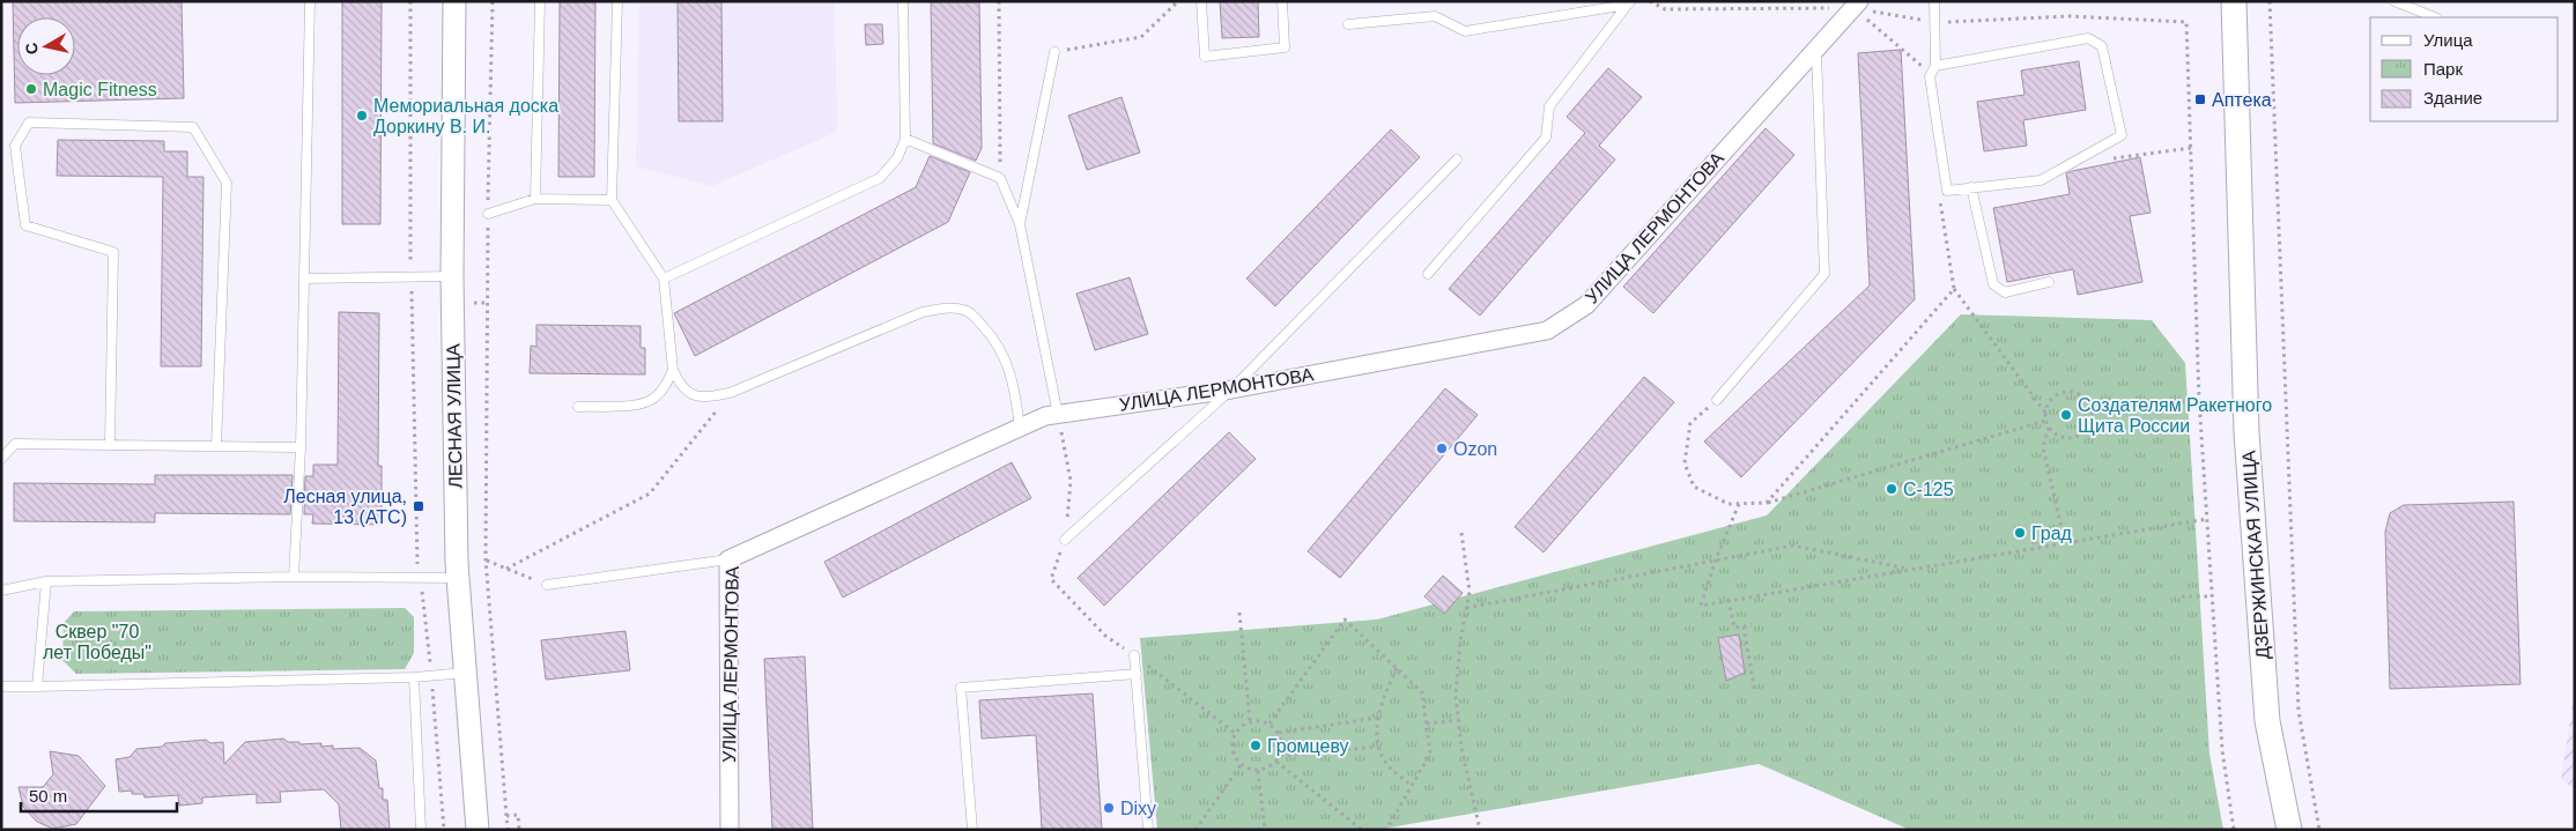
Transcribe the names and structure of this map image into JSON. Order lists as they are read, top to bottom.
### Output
{
  "streets": {
    "main road": ["ДЗЕРЖИНСКАЯ УЛИЦА"],
    "street": ["УЛИЦА ЛЕРМОНТОВА", "ЛЕСНАЯ УЛИЦА"]
  },
  "parks": ["Сквер \"70 лет Победы\""],
  "places": {
    "other": [
      "Magic Fitness",
      "Мемориальная доска Доркину В. И.",
      "Создателям Ракетного Щита России",
      "Ozon",
      "С-125",
      "Град",
      "Громцеву",
      "Dixy"
    ],
    "transit": ["Аптека", "Лесная улица, 13 (АТС)"]
  },
  "legend": ["Улица", "Парк", "Здание"],
  "scale_bar": "50 m",
  "north": "left"
}
